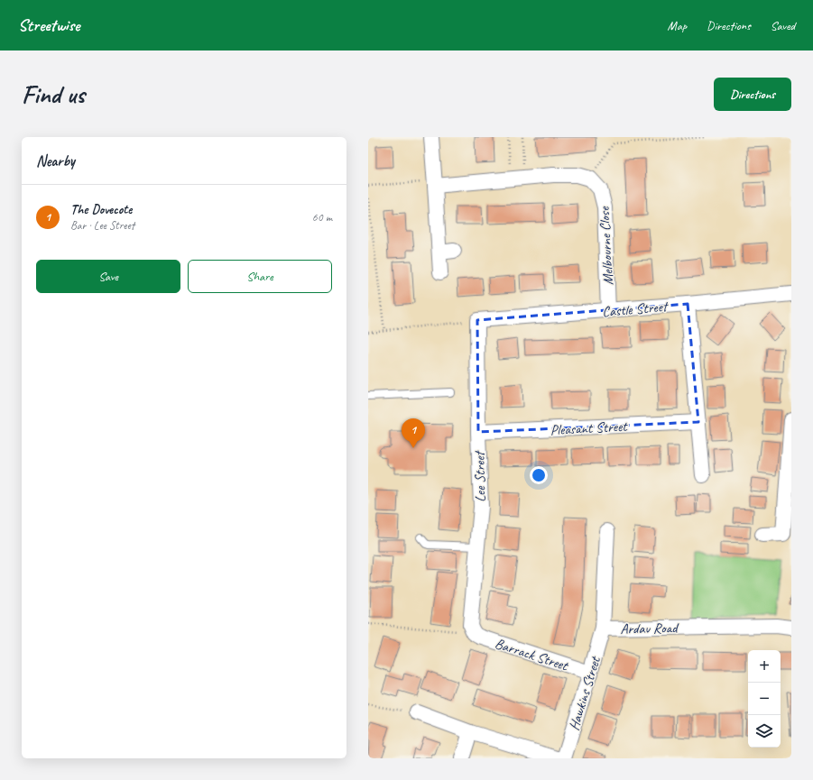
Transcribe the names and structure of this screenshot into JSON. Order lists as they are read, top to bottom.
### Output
{
  "streets": {
    "street": [
      "Melbourne Close",
      "Castle Street",
      "Pleasant Street",
      "Lee Street",
      "Ardav Road",
      "Barrack Street",
      "Hawkins Street"
    ]
  },
  "crossings": [
    ["Melbourne Close", "Castle Street"],
    ["Castle Street", "Lee Street"],
    ["Pleasant Street", "Lee Street"],
    ["Lee Street", "Barrack Street"],
    ["Ardav Road", "Hawkins Street"],
    ["Barrack Street", "Hawkins Street"]
  ],
  "page": {
    "header": "Streetwise",
    "nav": ["Map", "Directions", "Saved"],
    "buttons": [
      "Directions",
      ["Save", "Share"]
    ],
    "title": "Find us",
    "heading": "Nearby",
    "list": [
      {
        "mark": "1",
        "name": "The Dovecote",
        "note": "Bar · Lee Street",
        "value": "60 m"
      }
    ],
    "pins": "1",
    "map_buttons": ["+", "−"]
  }
}
